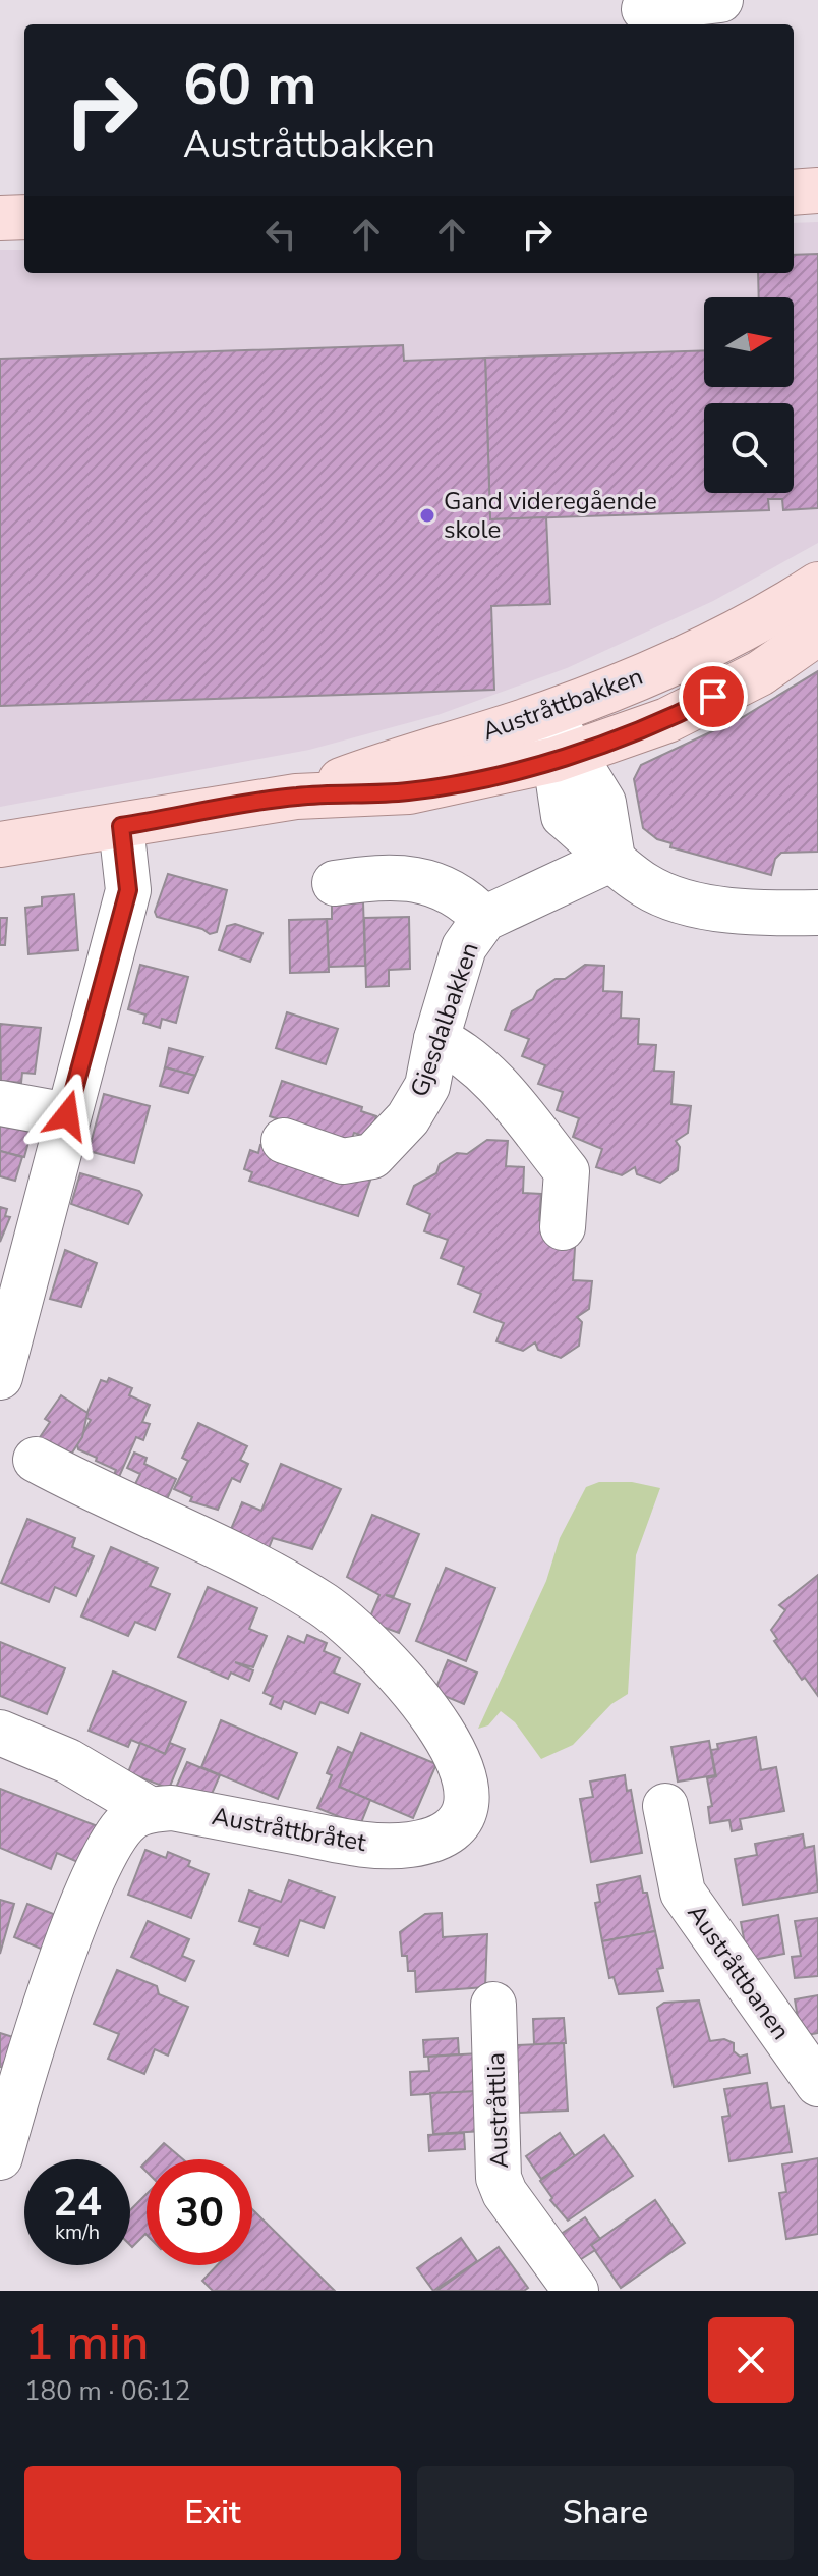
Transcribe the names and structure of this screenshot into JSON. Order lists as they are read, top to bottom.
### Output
{
  "streets": {
    "main road": ["Austråttbakken"],
    "street": [
      "Gjesdalbakken",
      "Austråttbråtet",
      "Austråttbanen",
      "Austråttlia"
    ]
  },
  "places": ["Gand videregående skole"],
  "north": "right",
  "page": {
    "turn": ["60 m", "Austråttbakken"],
    "speed": "24 km/h",
    "limit": "30",
    "heading": ["1 min", "180 m · 06:12"],
    "buttons": ["Exit", "Share"]
  }
}
